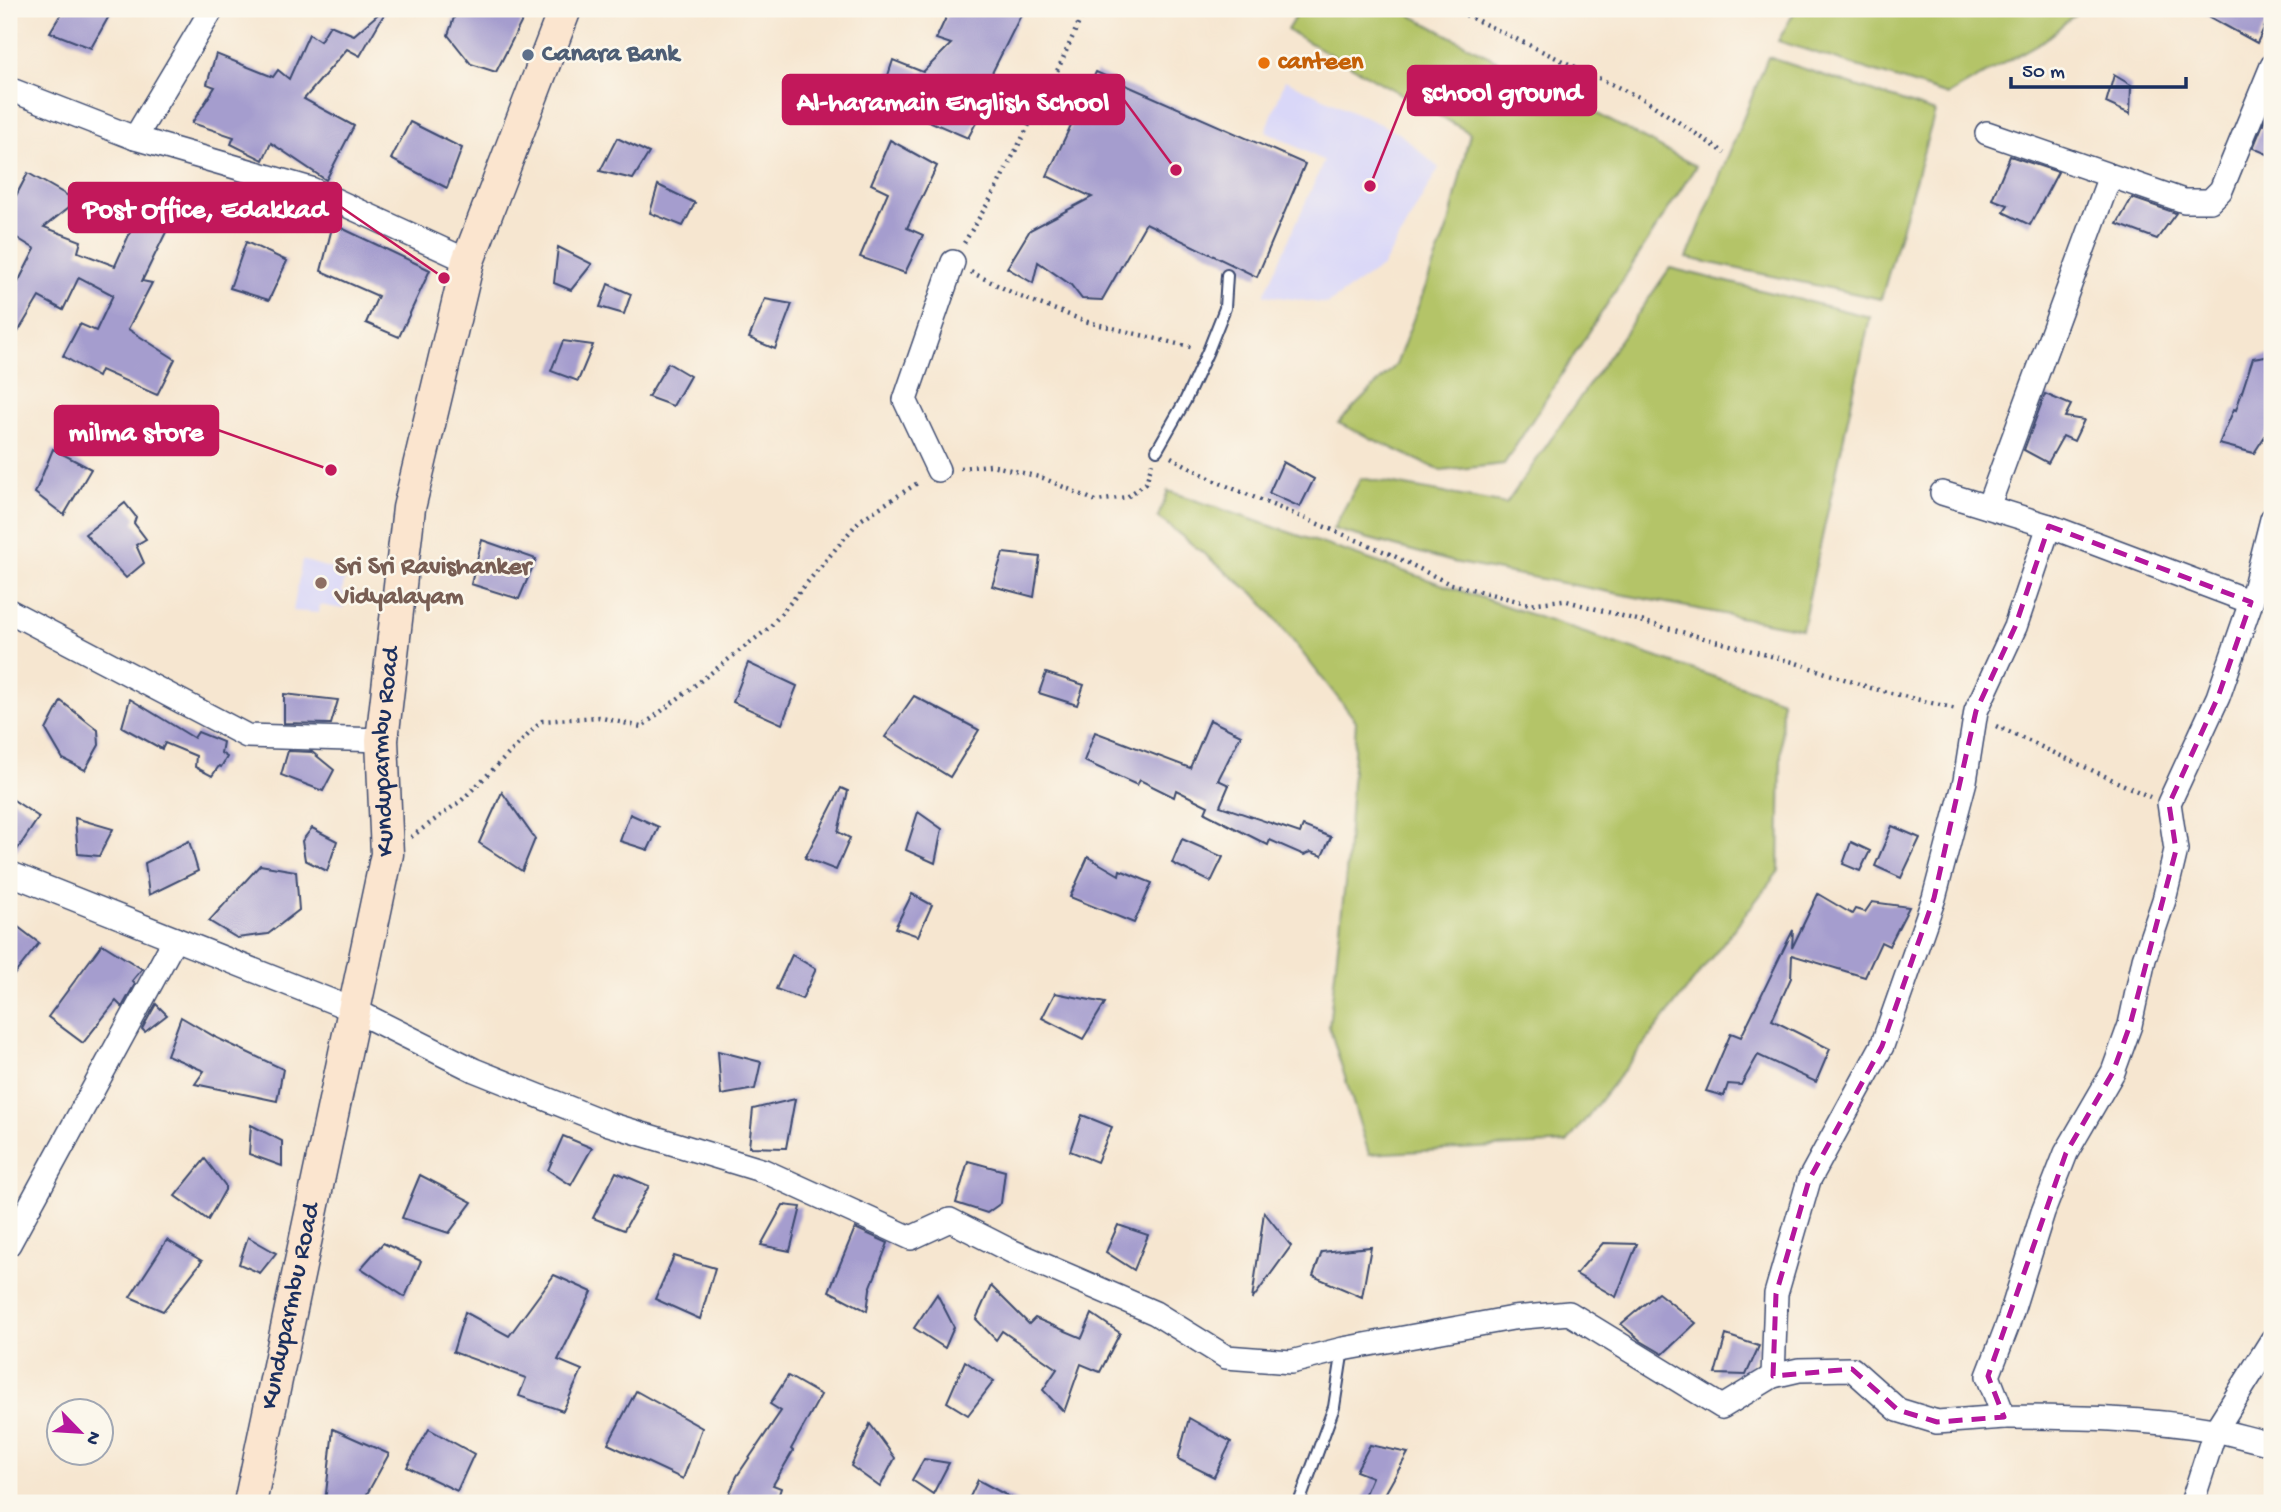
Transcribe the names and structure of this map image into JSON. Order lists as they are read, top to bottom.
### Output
{
  "streets": {
    "main road": ["Kunduparmbu Road"]
  },
  "places": [
    "Canara Bank",
    "canteen",
    "Al-haramain English School",
    "school ground",
    "Post Office, Edakkad",
    "milma store",
    "Sri Sri Ravishanker Vidyalayam"
  ],
  "scale_bar": "50 m",
  "north": "bottom right"
}
